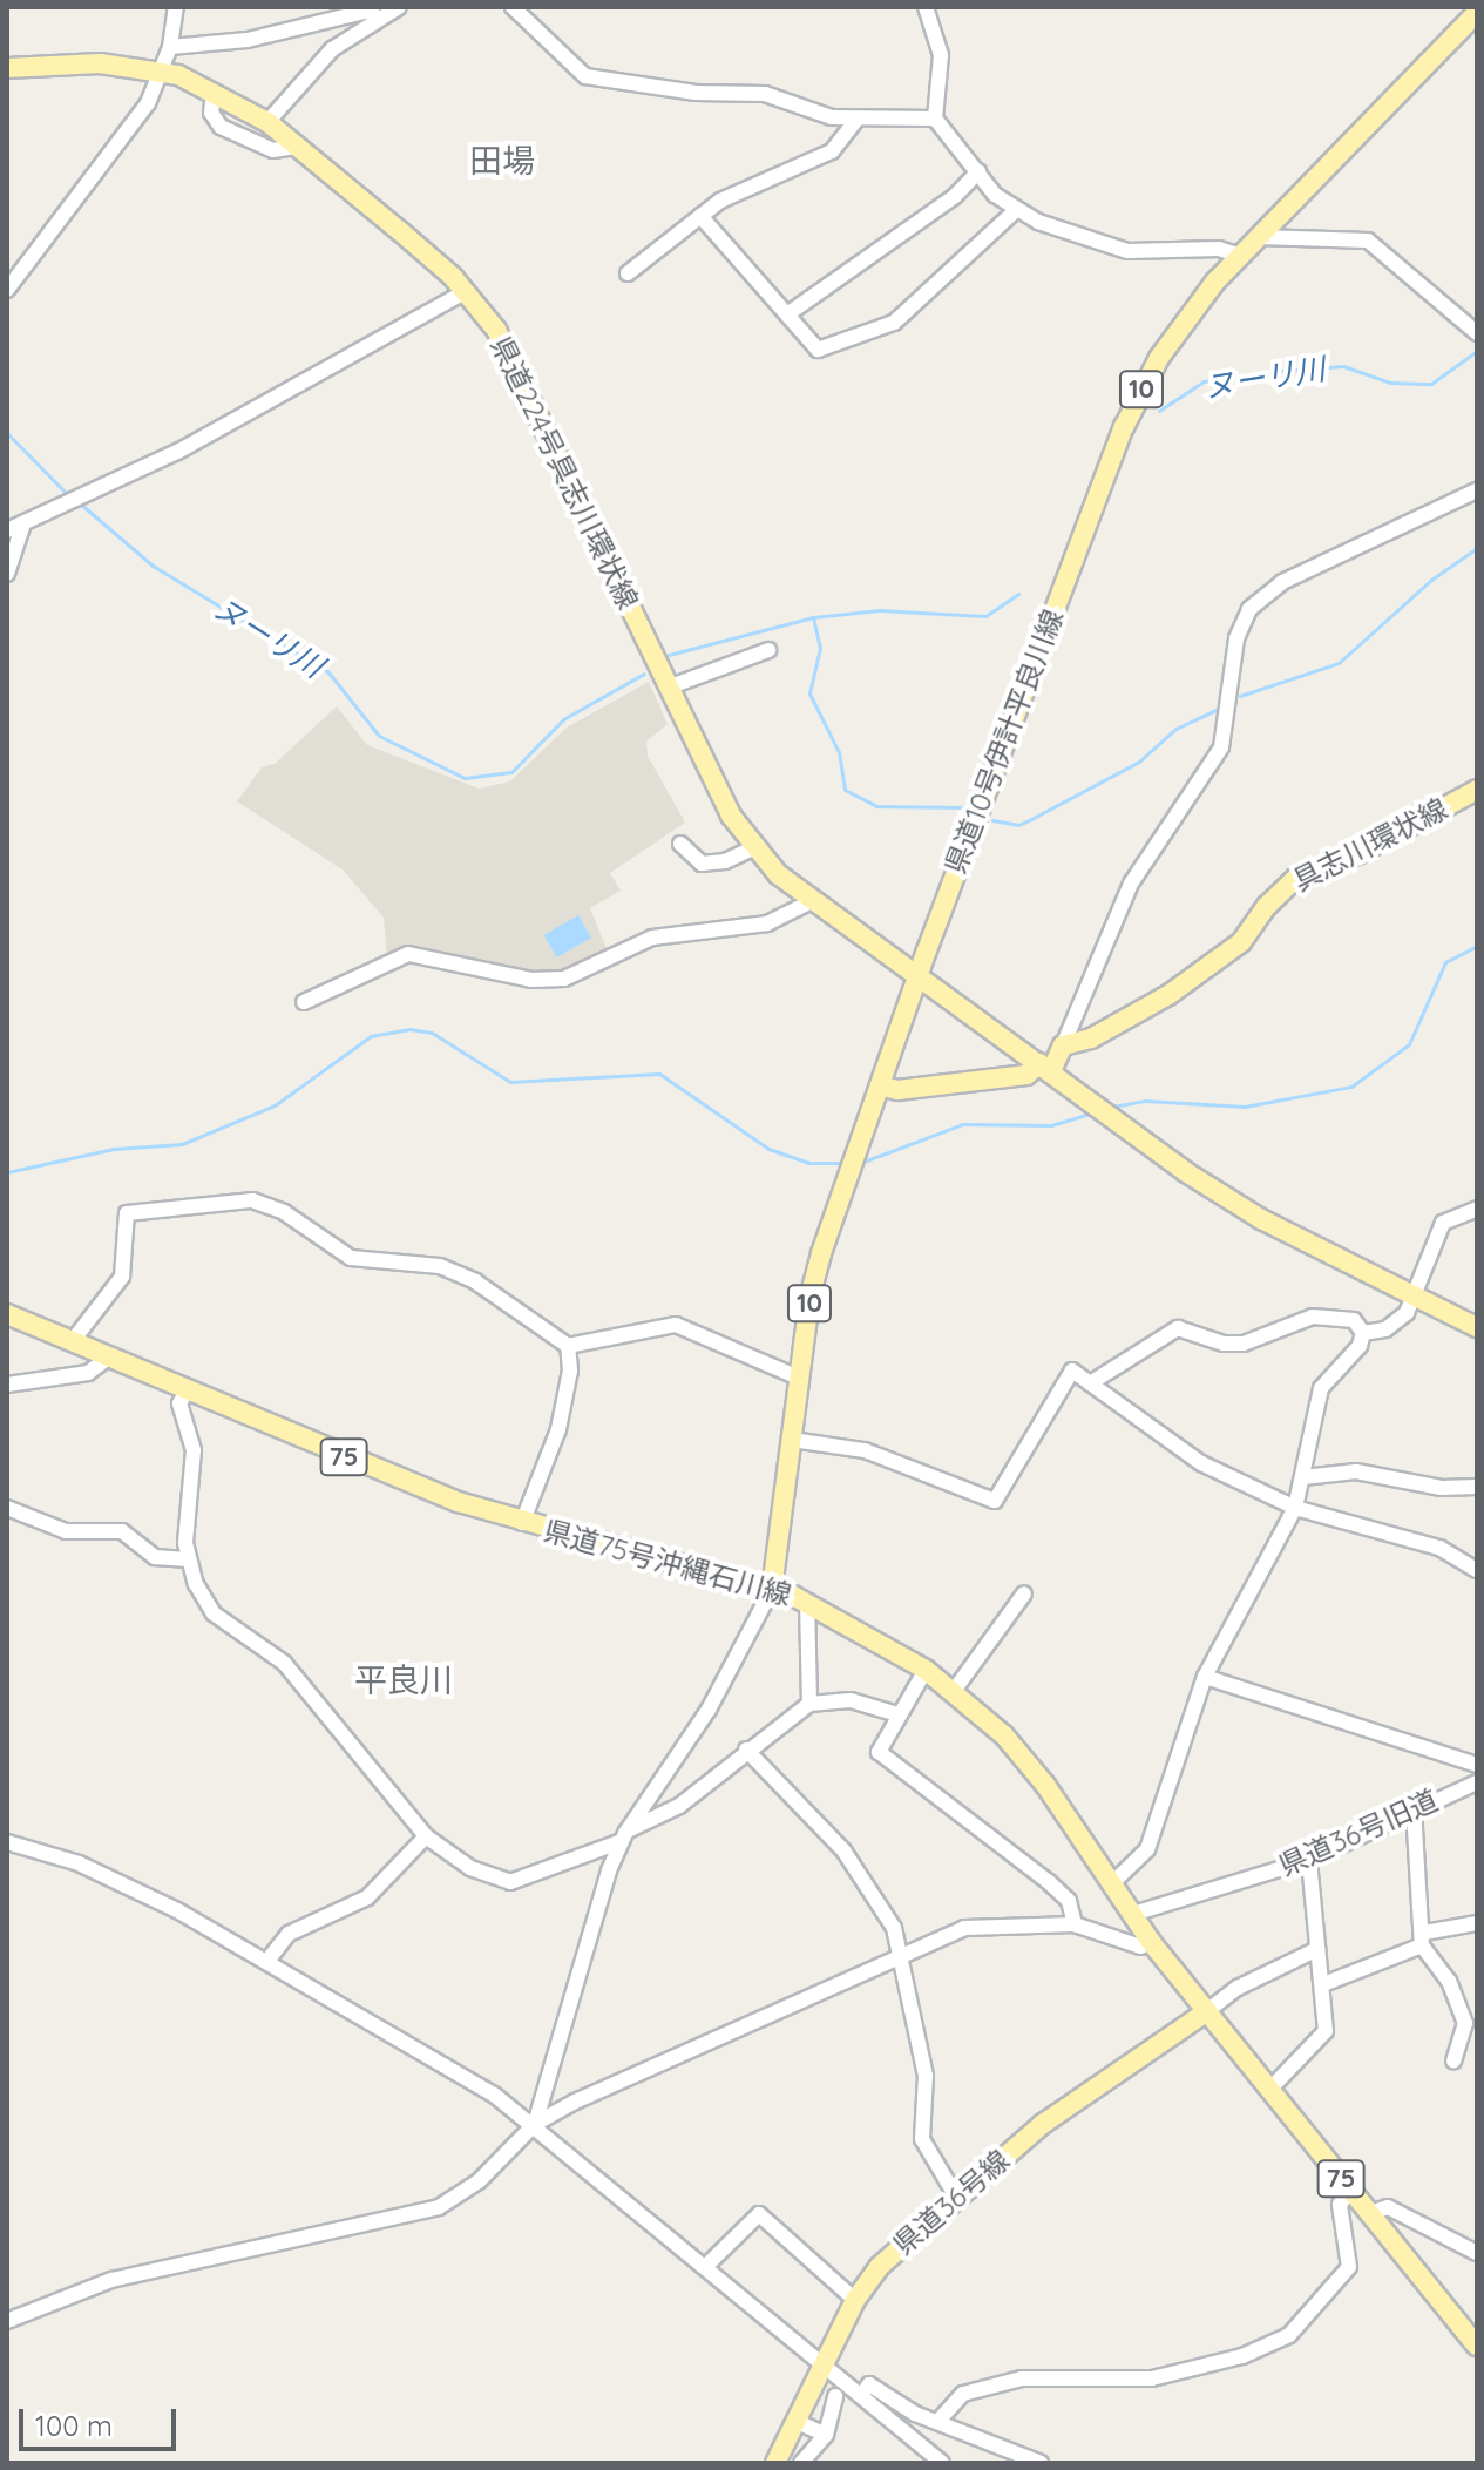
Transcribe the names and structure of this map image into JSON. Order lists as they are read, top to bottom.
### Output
{
  "streets": {
    "main road": [
      "10",
      "県道224号具志川環状線",
      "県道10号伊計平良川線",
      "具志川環状線",
      "75",
      "県道75号沖縄石川線",
      "県道36号線"
    ],
    "street": ["県道36号旧道"]
  },
  "crossings": [
    ["県道224号具志川環状線", "県道10号伊計平良川線"],
    ["県道10号伊計平良川線", "県道75号沖縄石川線"],
    ["県道75号沖縄石川線", "県道36号旧道"],
    ["県道75号沖縄石川線", "県道36号線"]
  ],
  "districts": ["田場", "平良川"],
  "water": ["ヌーリ川"],
  "scale_bar": "100 m"
}
